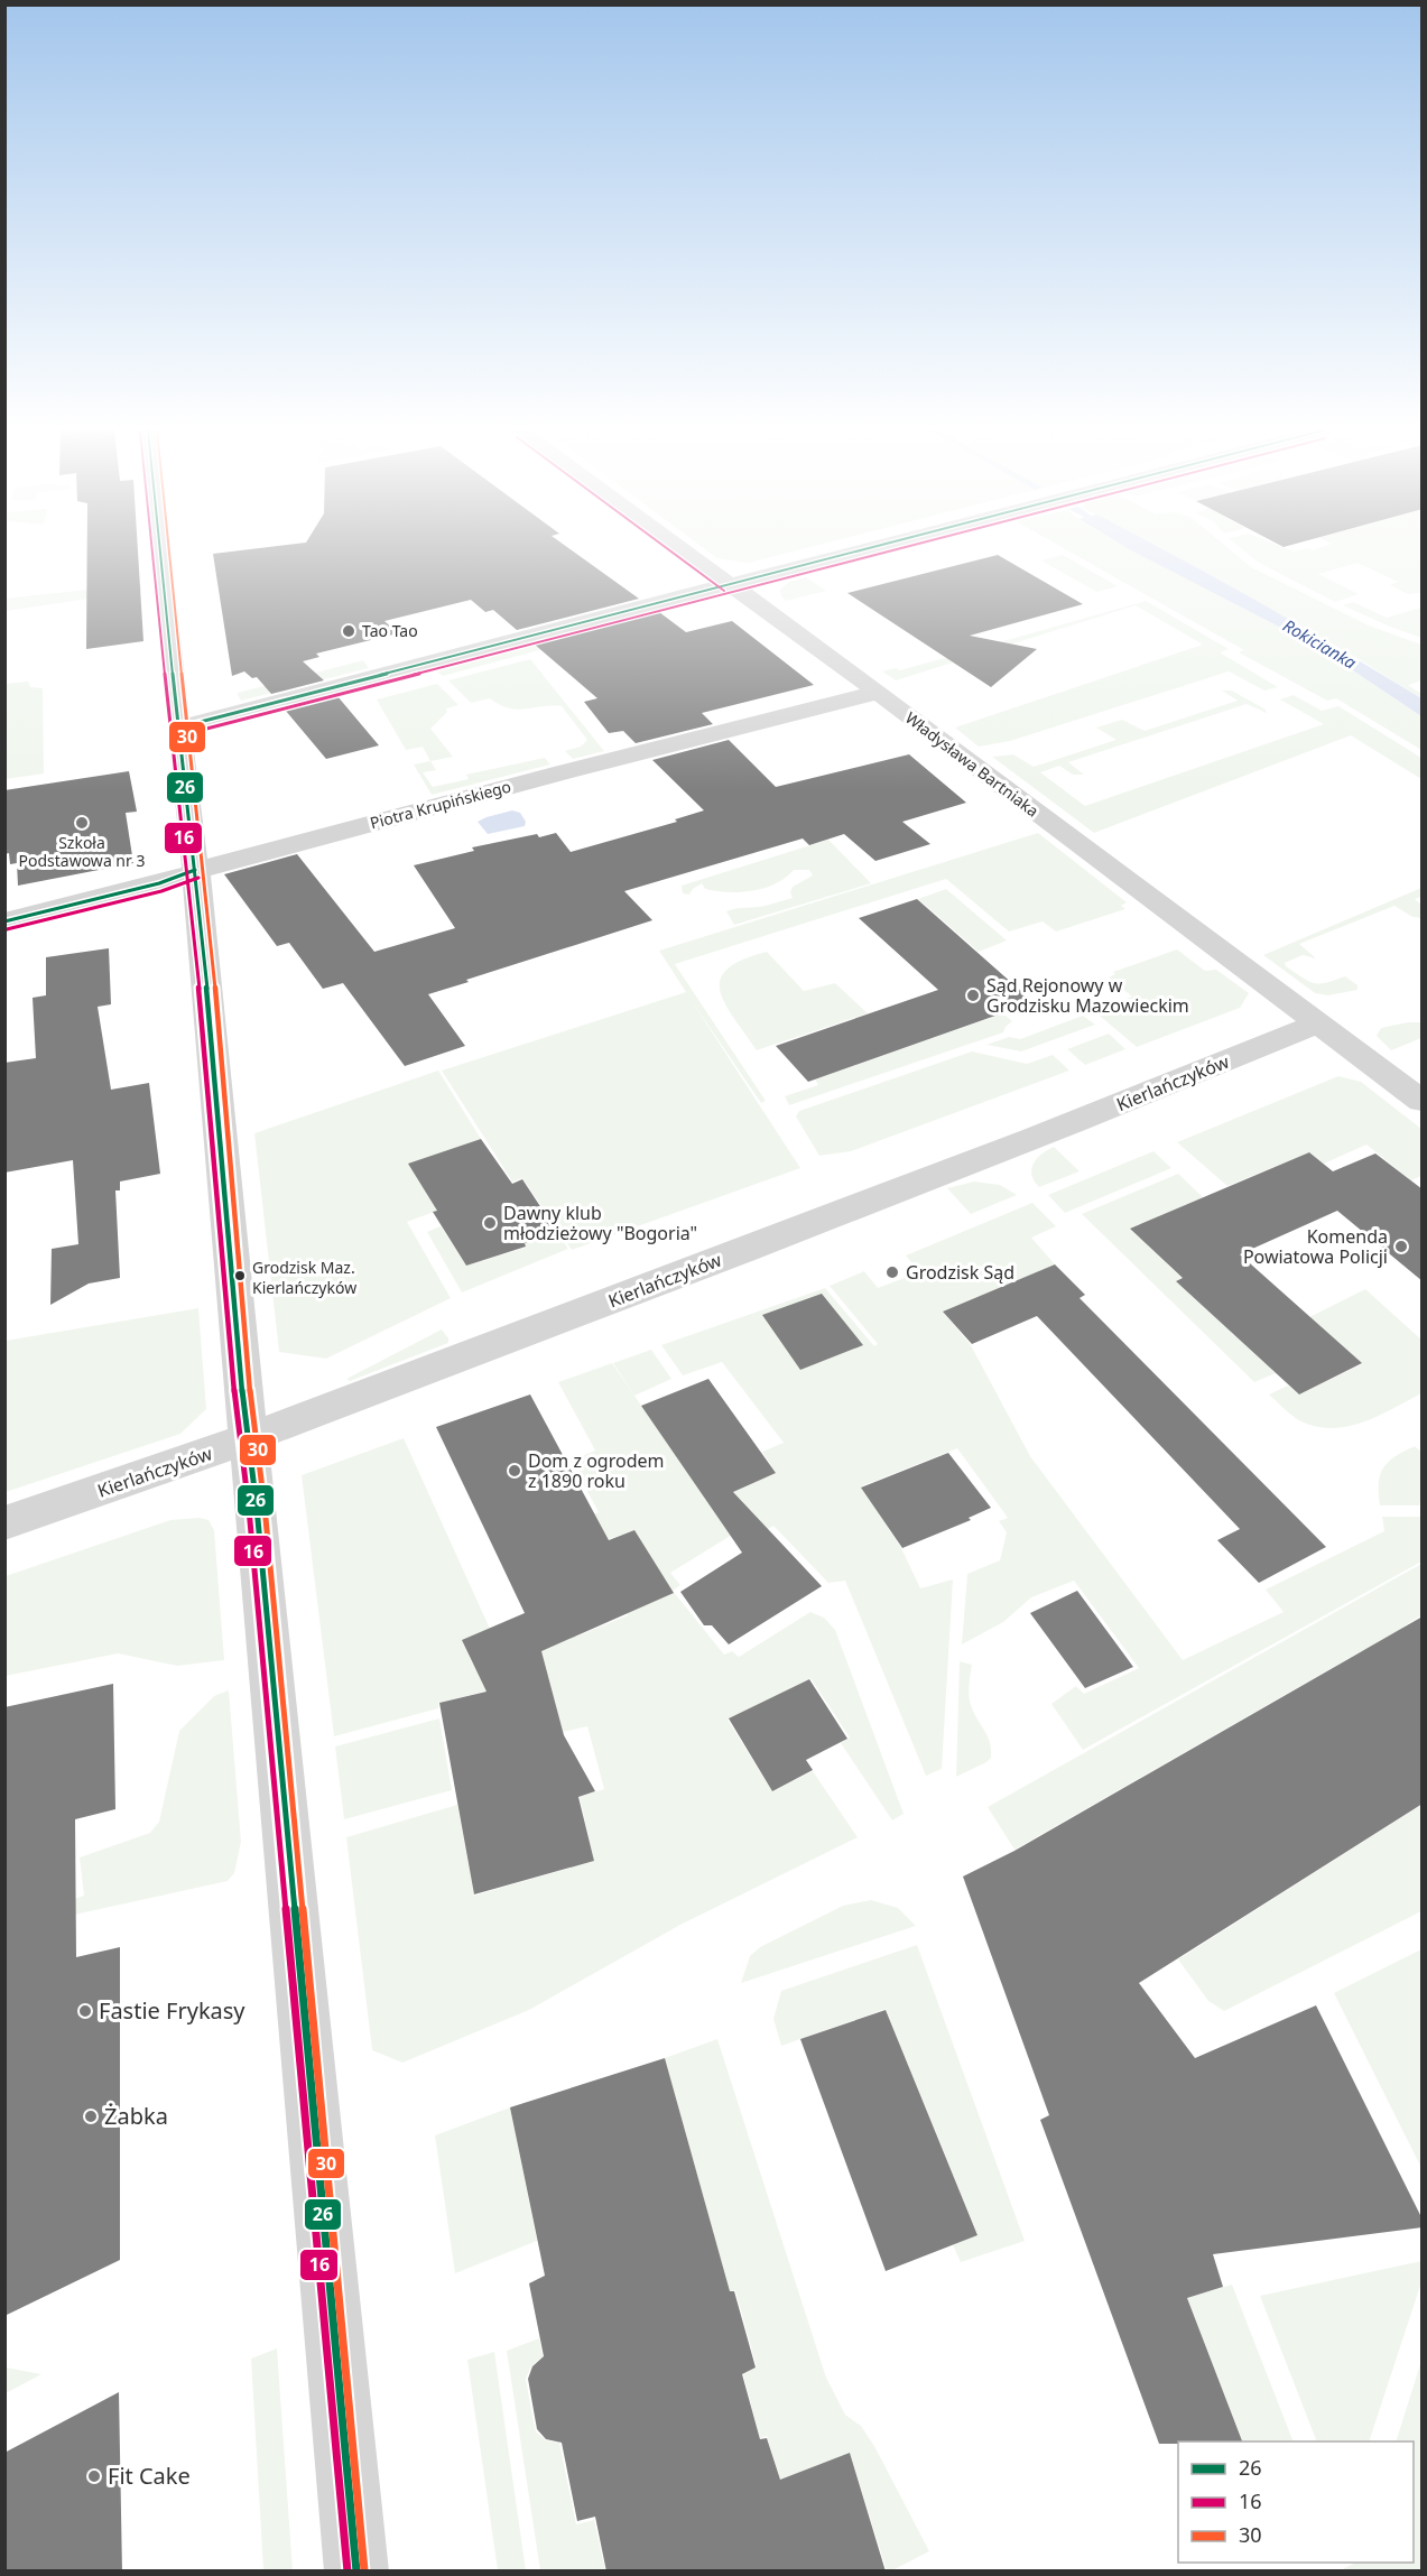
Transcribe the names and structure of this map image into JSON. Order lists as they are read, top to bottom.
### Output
{
  "streets": {
    "street": ["Władysława Bartniaka", "Piotra Krupińskiego", "Kierlańczyków"]
  },
  "crossings": [
    ["Władysława Bartniaka", "Piotra Krupińskiego"],
    ["Władysława Bartniaka", "Kierlańczyków"]
  ],
  "water": ["Rokicianka"],
  "places": [
    "Tao Tao",
    "Szkoła Podstawowa nr 3",
    "Sąd Rejonowy w Grodzisku Mazowieckim",
    "Dawny klub młodzieżowy \"Bogoria\"",
    "Komenda Powiatowa Policji",
    "Grodzisk Sąd",
    "Grodzisk Maz. Kierlańczyków",
    "Dom z ogrodem z 1890 roku",
    "Fastie Frykasy",
    "Żabka",
    "Fit Cake"
  ],
  "lines": ["transit line 26", "transit line 16", "transit line 30"],
  "legend": ["26", "16", "30"]
}
